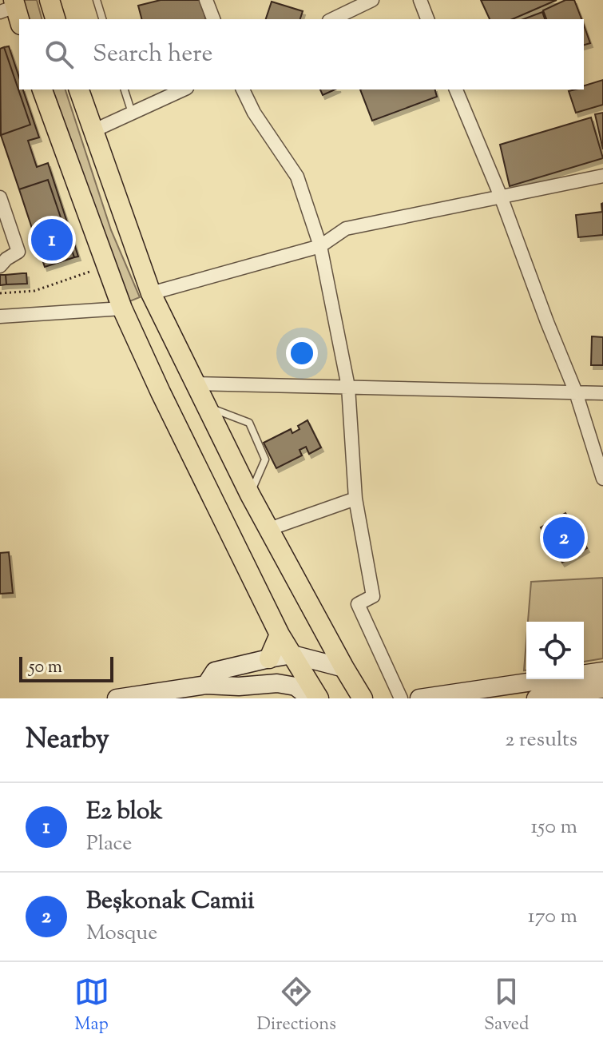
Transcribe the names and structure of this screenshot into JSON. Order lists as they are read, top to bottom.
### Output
{
  "scale_bar": "50 m",
  "page": {
    "search": "Search here",
    "pins": ["1", "2"],
    "scale": "50 m",
    "heading": ["Nearby", "2 results"],
    "list": [
      {
        "mark": "1",
        "name": "E2 blok",
        "note": "Place",
        "value": "150 m"
      },
      {
        "mark": "2",
        "name": "Beşkonak Camii",
        "note": "Mosque",
        "value": "170 m"
      }
    ],
    "nav": ["Map", "Directions", "Saved"]
  }
}
